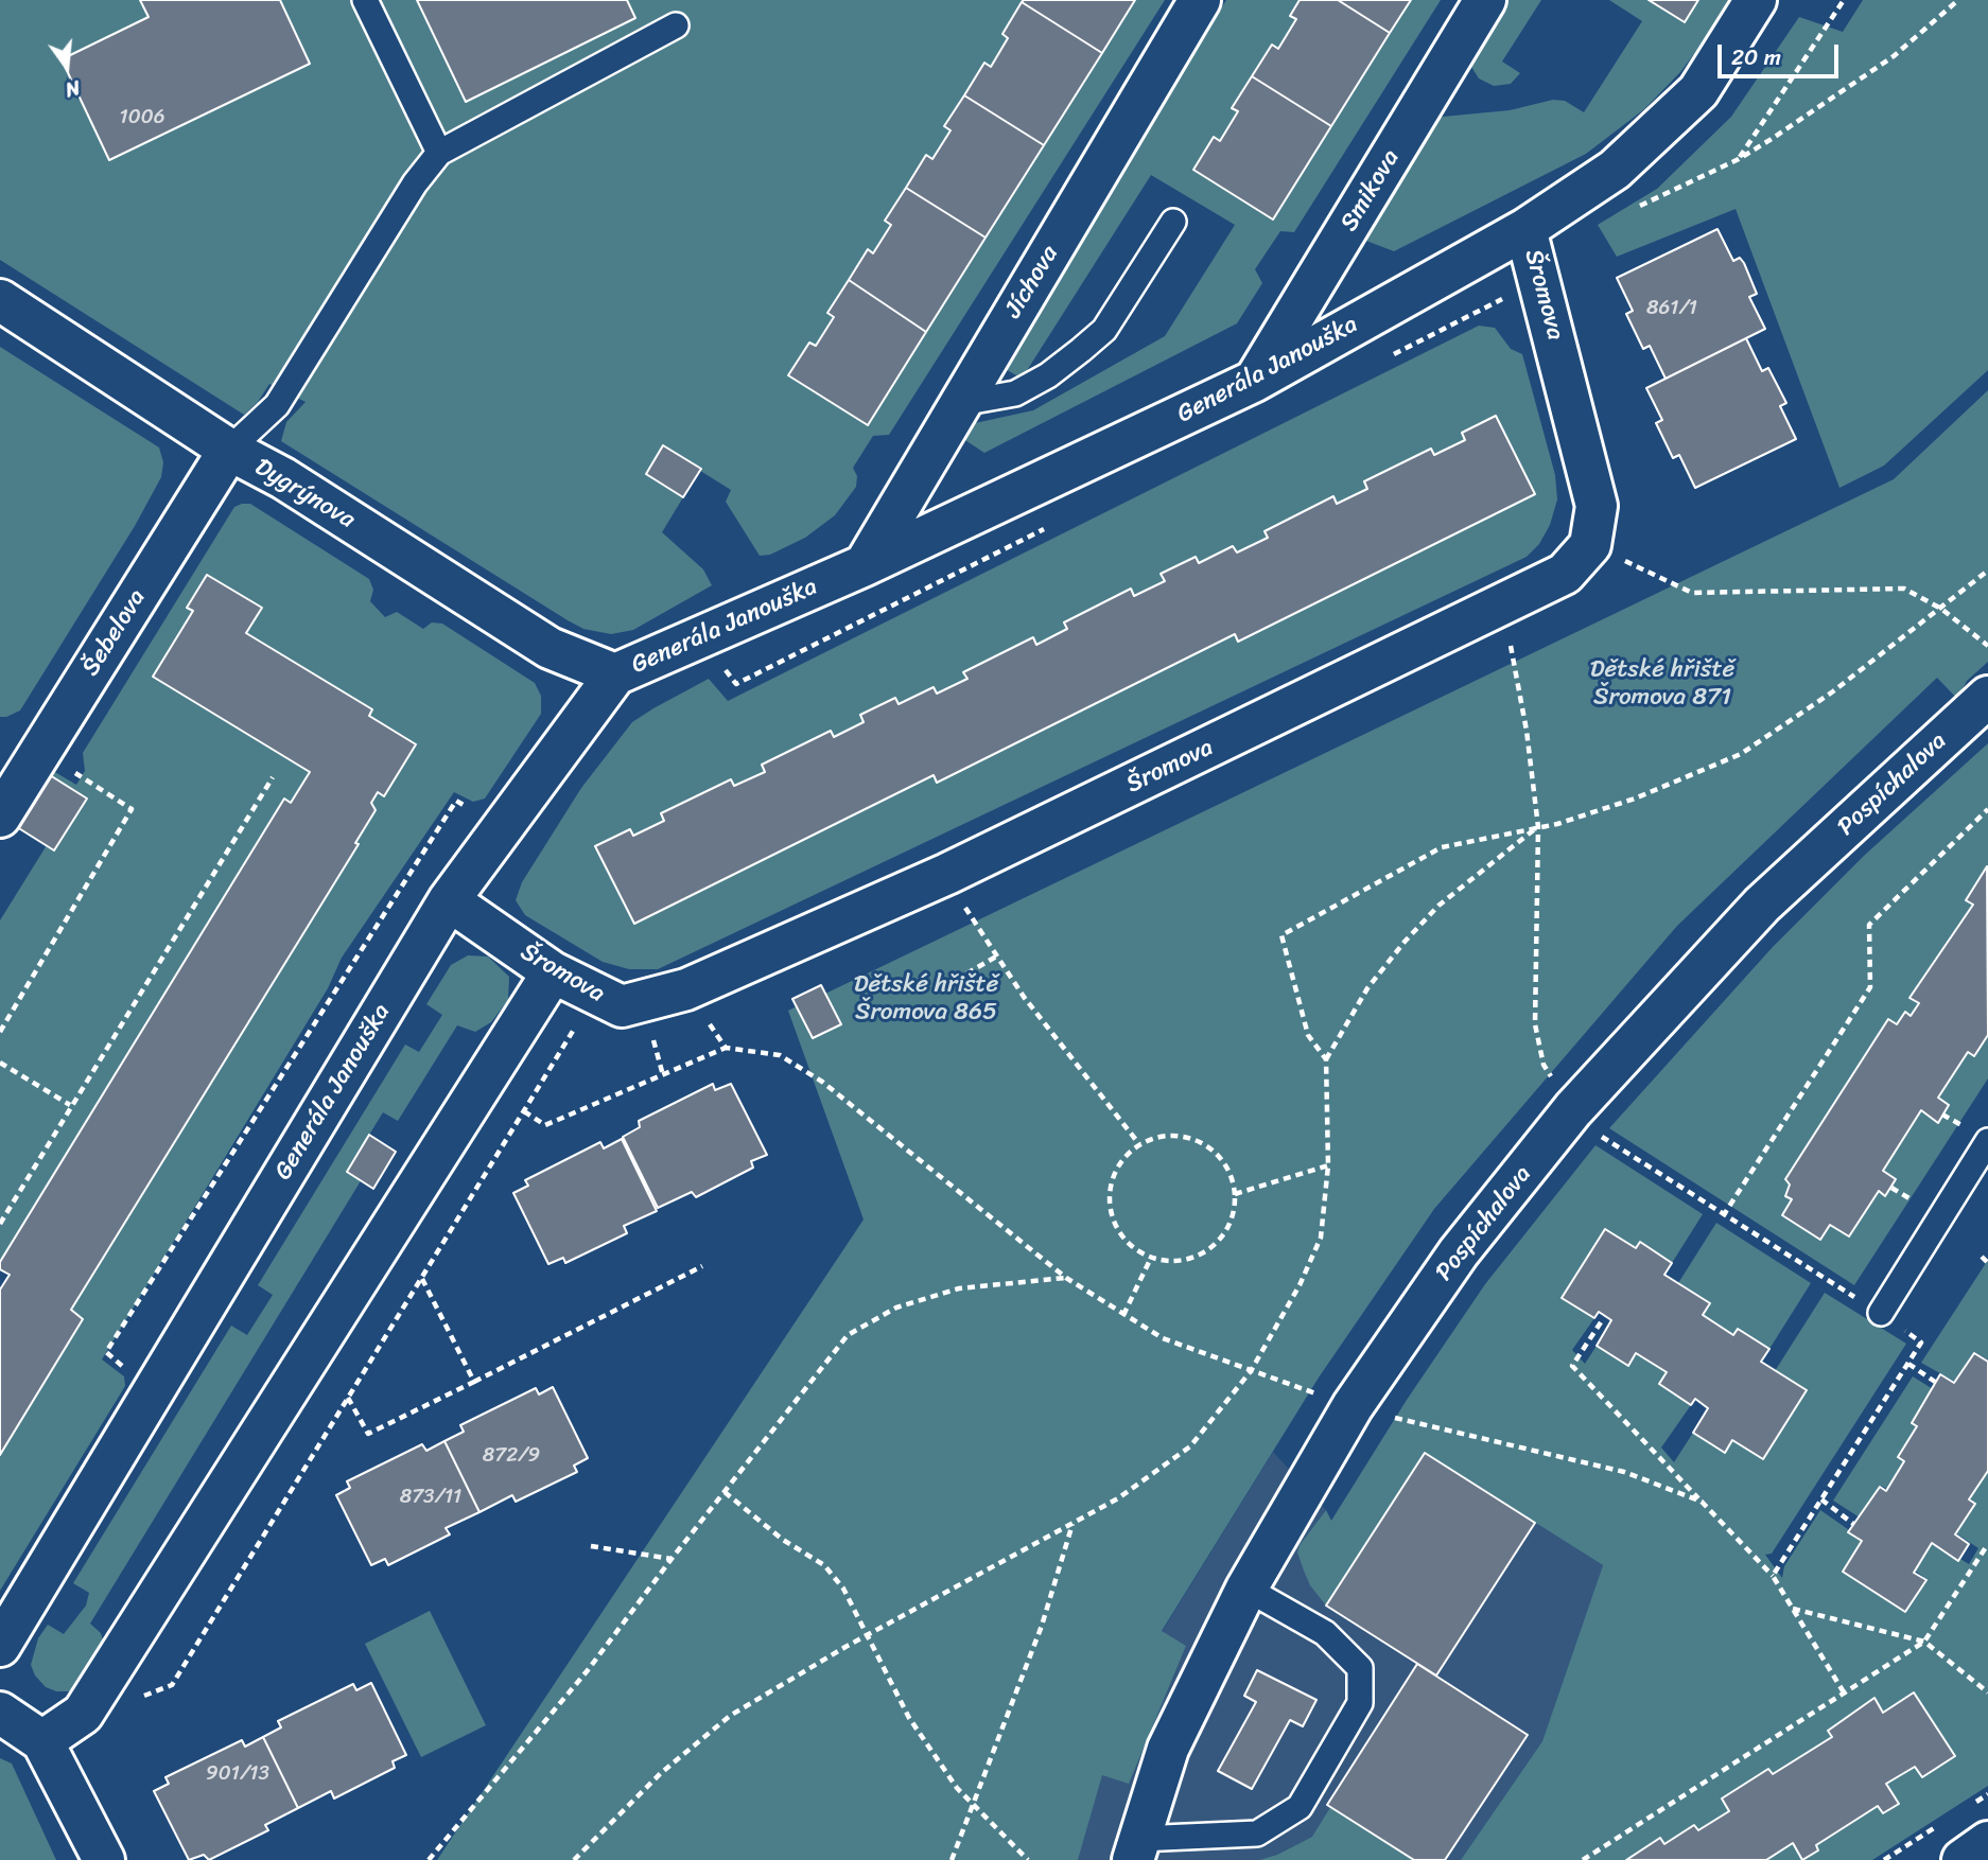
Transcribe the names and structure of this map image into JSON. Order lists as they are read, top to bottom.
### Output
{
  "streets": {
    "street": [
      "Smikova",
      "Jíchova",
      "Šromova",
      "Generála Janouška",
      "Dygrýnova",
      "Šebelova",
      "Pospíchalova"
    ]
  },
  "crossings": [
    ["Smikova", "Generála Janouška"],
    ["Jíchova", "Generála Janouška"],
    ["Šromova", "Generála Janouška"],
    ["Generála Janouška", "Dygrýnova"],
    ["Dygrýnova", "Šebelova"]
  ],
  "parks": ["Dětské hřiště Šromova 871", "Dětské hřiště Šromova 865"],
  "house_numbers": [
    "1006",
    "861/1",
    "872/9",
    "873/11",
    "901/13"
  ],
  "scale_bar": "20 m",
  "north": "bottom"
}
